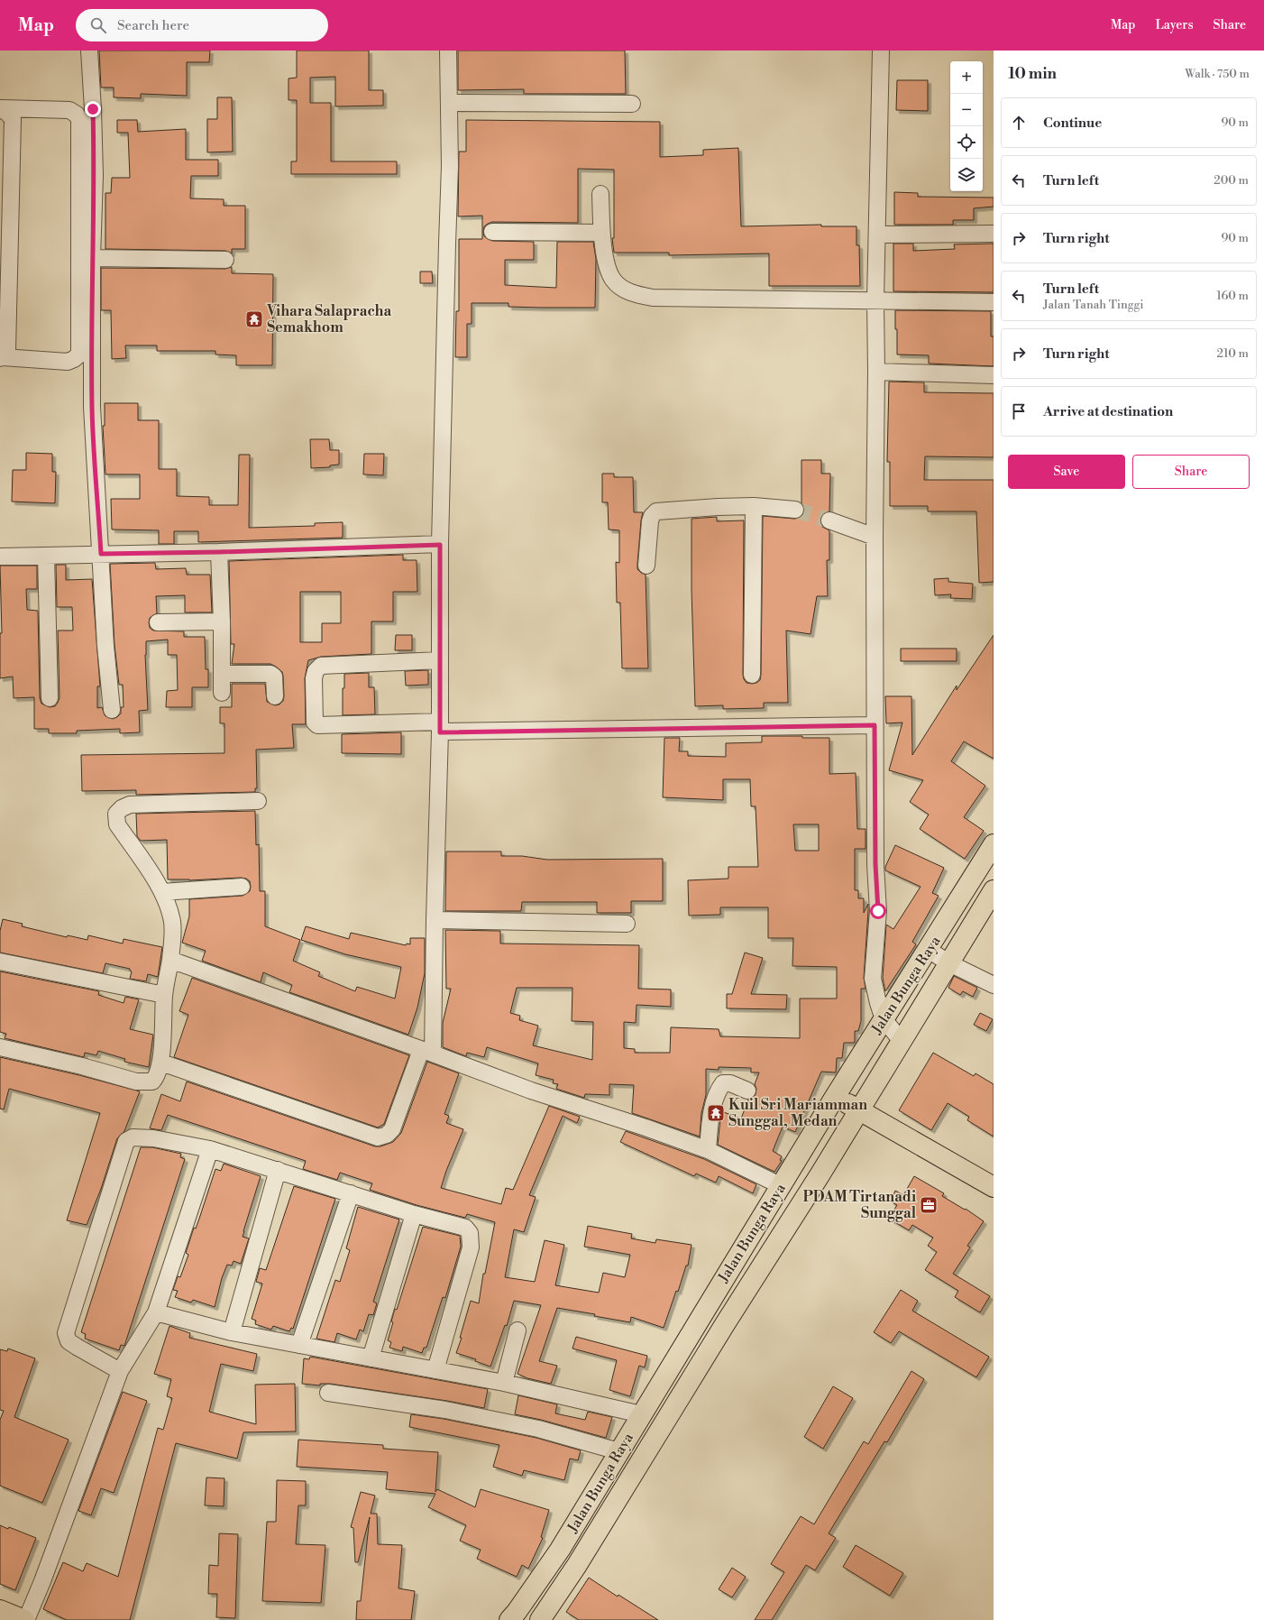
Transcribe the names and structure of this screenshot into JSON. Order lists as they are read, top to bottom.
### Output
{
  "streets": {
    "main road": ["Jalan Bunga Raya"]
  },
  "places": {
    "temple": ["Vihara Salapracha Semakhom", "Kuil Sri Mariamman Sunggal, Medan"],
    "office": ["PDAM Tirtanadi Sunggal"]
  },
  "page": {
    "header": "Map",
    "search": "Search here",
    "nav": ["Map", "Layers", "Share"],
    "heading": ["10 min", "Walk · 750 m"],
    "map_buttons": ["+", "−"],
    "list": [
      ["Continue", "90 m"],
      ["Turn left", "200 m"],
      ["Turn right", "90 m"],
      ["Turn left", "Jalan Tanah Tinggi", "160 m"],
      ["Turn right", "210 m"],
      "Arrive at destination"
    ],
    "buttons": ["Save", "Share"]
  }
}
